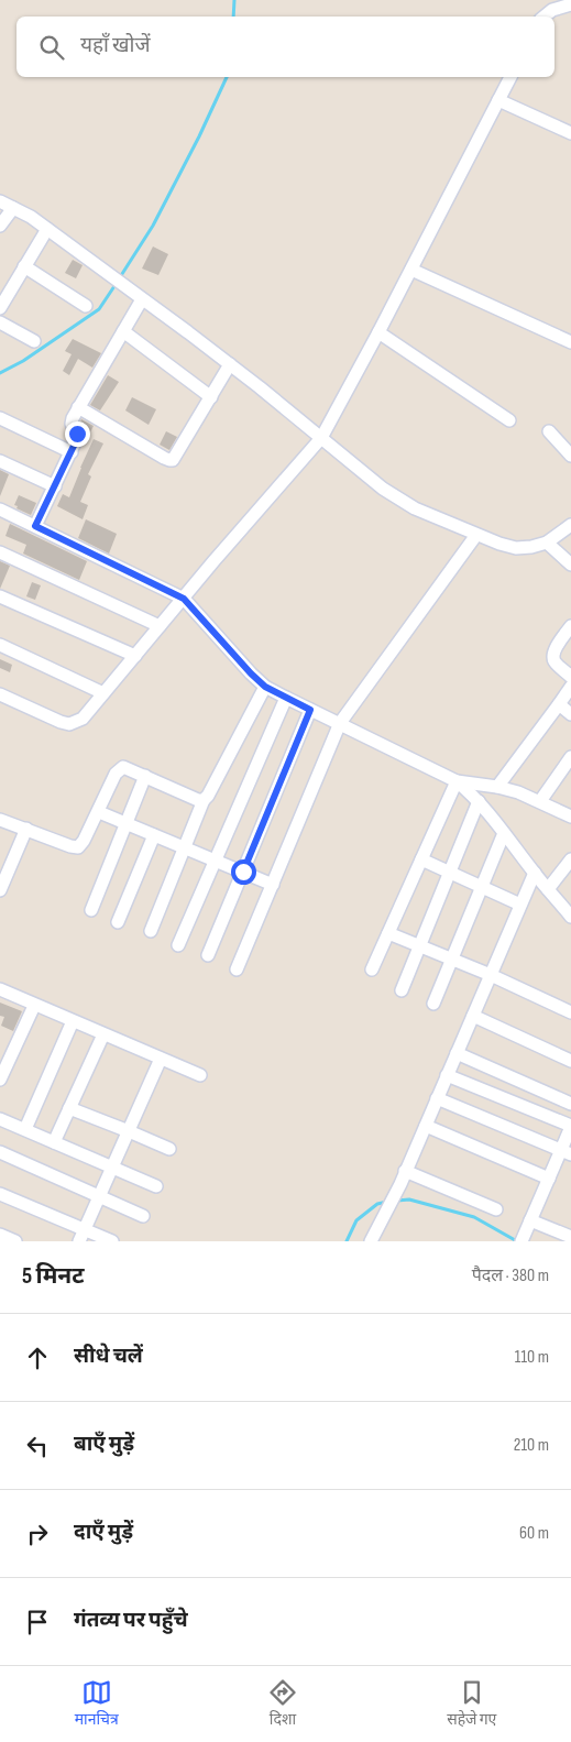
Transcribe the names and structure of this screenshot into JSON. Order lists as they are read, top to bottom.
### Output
{
  "page": {
    "search": "यहाँ खोजें",
    "heading": ["5 मिनट", "पैदल · 380 m"],
    "list": [
      ["सीधे चलें", "110 m"],
      ["बाएँ मुड़ें", "210 m"],
      ["दाएँ मुड़ें", "60 m"],
      "गंतव्य पर पहुँचे"
    ],
    "nav": ["मानचित्र", "दिशा", "सहेजे गए"]
  }
}
